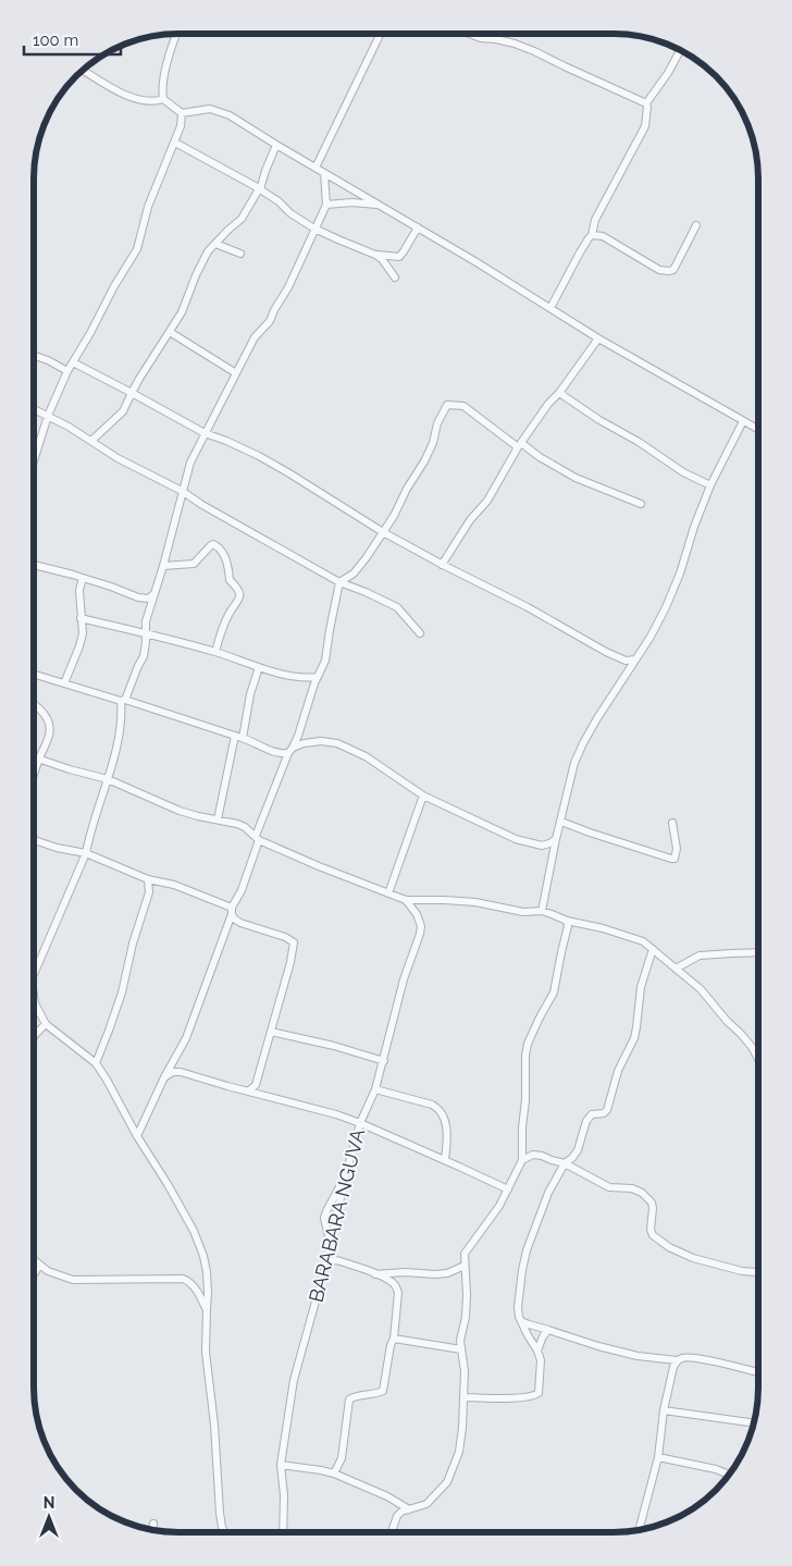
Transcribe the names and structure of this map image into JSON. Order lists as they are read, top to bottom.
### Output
{
  "streets": {
    "street": ["BARABARA NGUVA"]
  },
  "scale_bar": "100 m",
  "north": "top"
}
